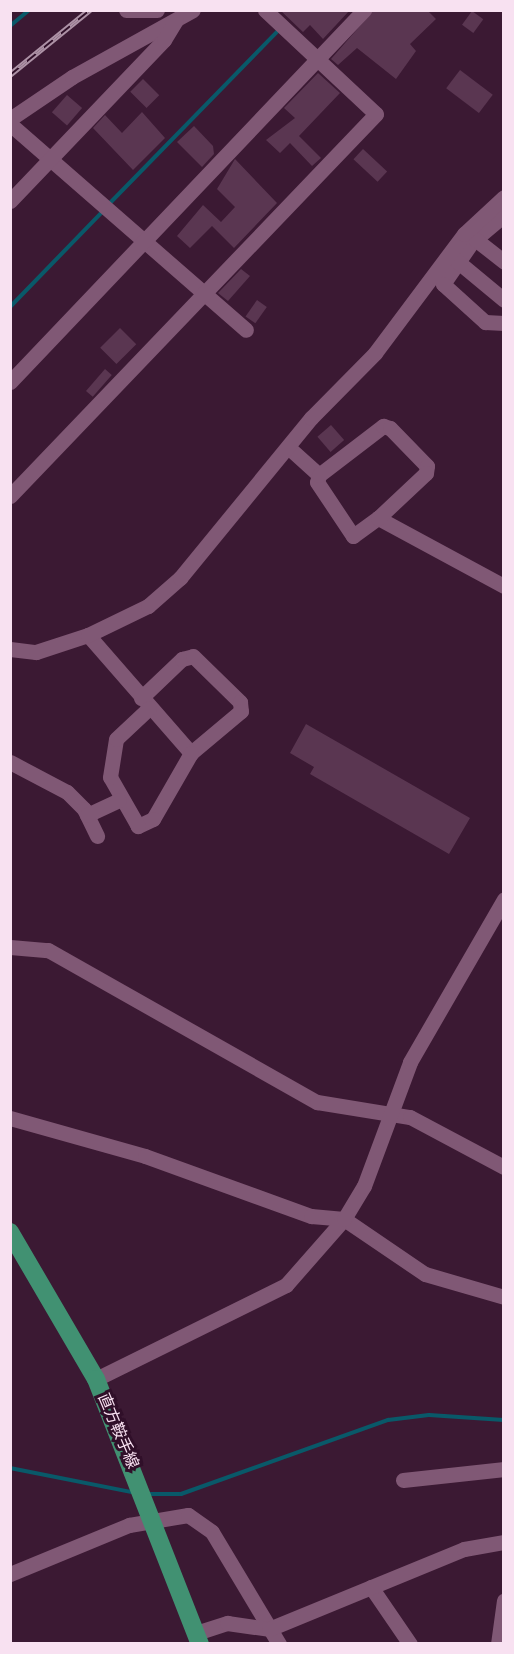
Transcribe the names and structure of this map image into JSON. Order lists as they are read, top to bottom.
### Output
{
  "streets": {
    "main road": ["直方鞍手線"]
  }
}
